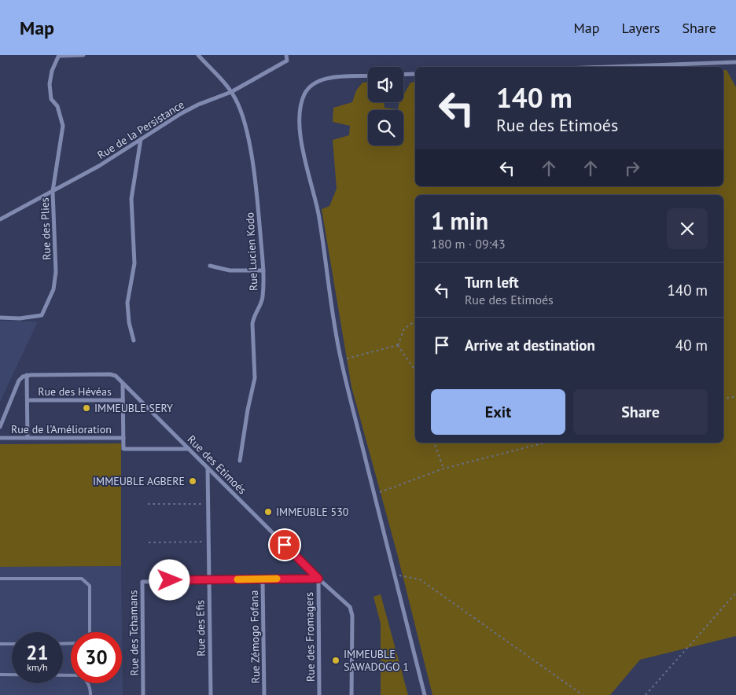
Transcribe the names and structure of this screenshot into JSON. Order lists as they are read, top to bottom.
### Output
{
  "streets": {
    "street": [
      "Rue de la Persistance",
      "Rue des Plies",
      "Rue Lucien Kodo",
      "Rue des Hévéas",
      "Rue de l'Amélioration",
      "Rue des Etimoés",
      "Rue des Efis",
      "Rue des Tchamans",
      "Rue Zémogo Fofana",
      "Rue des Fromagers"
    ]
  },
  "crossings": [
    ["Rue de la Persistance", "Rue des Plies"],
    ["Rue de la Persistance", "Rue Lucien Kodo"],
    ["Rue des Etimoés", "Rue des Efis"],
    ["Rue des Etimoés", "Rue des Tchamans"],
    ["Rue des Etimoés", "Rue des Fromagers"],
    ["Rue des Efis", "Rue des Tchamans"],
    ["Rue des Tchamans", "Rue Zémogo Fofana"],
    ["Rue des Tchamans", "Rue des Fromagers"]
  ],
  "places": [
    "IMMEUBLE SERY",
    "IMMEUBLE AGBERE",
    "IMMEUBLE 530",
    "IMMEUBLE SAWADOGO 1"
  ],
  "page": {
    "header": "Map",
    "nav": ["Map", "Layers", "Share"],
    "turn": ["140 m", "Rue des Etimoés"],
    "heading": ["1 min", "180 m · 09:43"],
    "list": [
      {
        "name": "Turn left",
        "note": "Rue des Etimoés",
        "value": "140 m"
      },
      {
        "name": "Arrive at destination",
        "value": "40 m"
      }
    ],
    "buttons": ["Exit", "Share"],
    "speed": "21 km/h",
    "limit": "30"
  }
}
